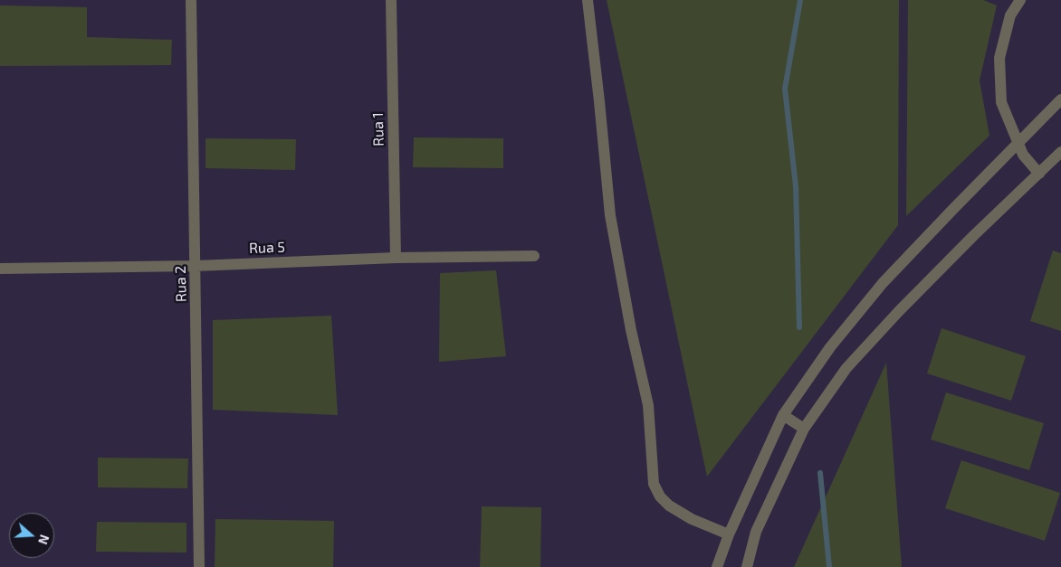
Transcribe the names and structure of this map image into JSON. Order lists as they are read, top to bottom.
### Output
{
  "streets": {
    "street": ["Rua 1", "Rua 5", "Rua 2"]
  },
  "crossings": [
    ["Rua 1", "Rua 5"],
    ["Rua 5", "Rua 2"]
  ],
  "north": "right"
}
